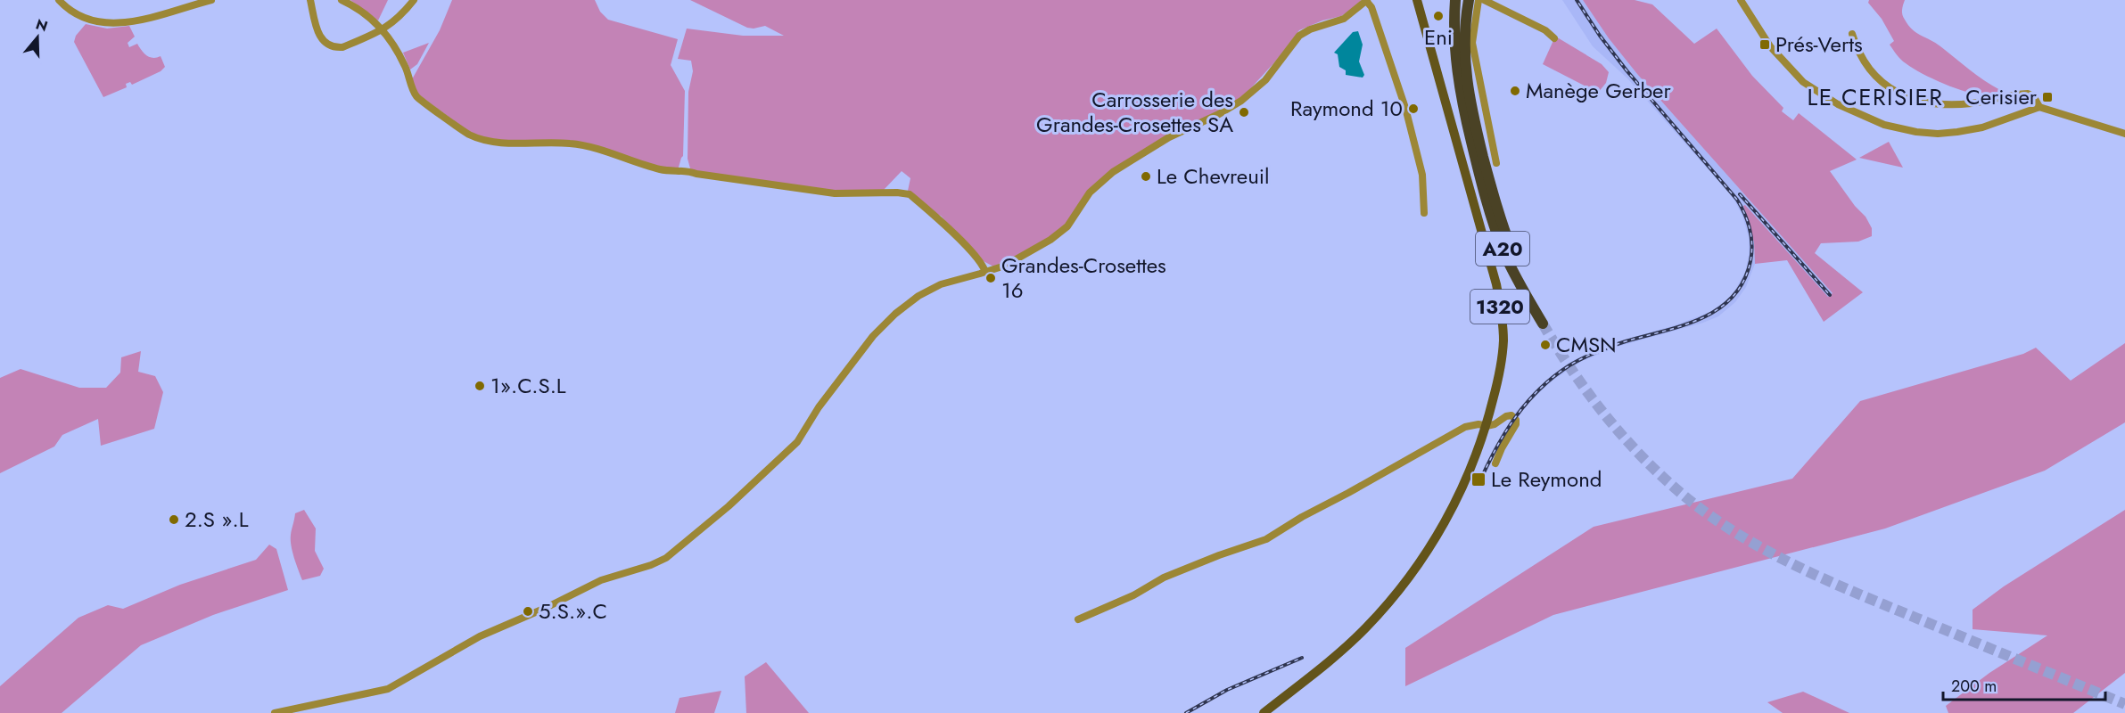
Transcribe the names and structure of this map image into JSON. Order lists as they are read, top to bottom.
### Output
{
  "streets": {
    "highway": ["A20"],
    "main road": ["1320"]
  },
  "districts": ["LE CERISIER"],
  "places": {
    "other": [
      "Eni",
      "Manège Gerber",
      "Raymond 10",
      "Carrosserie des Grandes-Crosettes SA",
      "Le Chevreuil",
      "Grandes-Crosettes 16",
      "CMSN",
      "1».C.S.L",
      "2.S ».L",
      "5.S.».C"
    ],
    "transit": ["Prés-Verts", "Cerisier", "Le Reymond"]
  },
  "scale_bar": "200 m",
  "north": "top"
}
